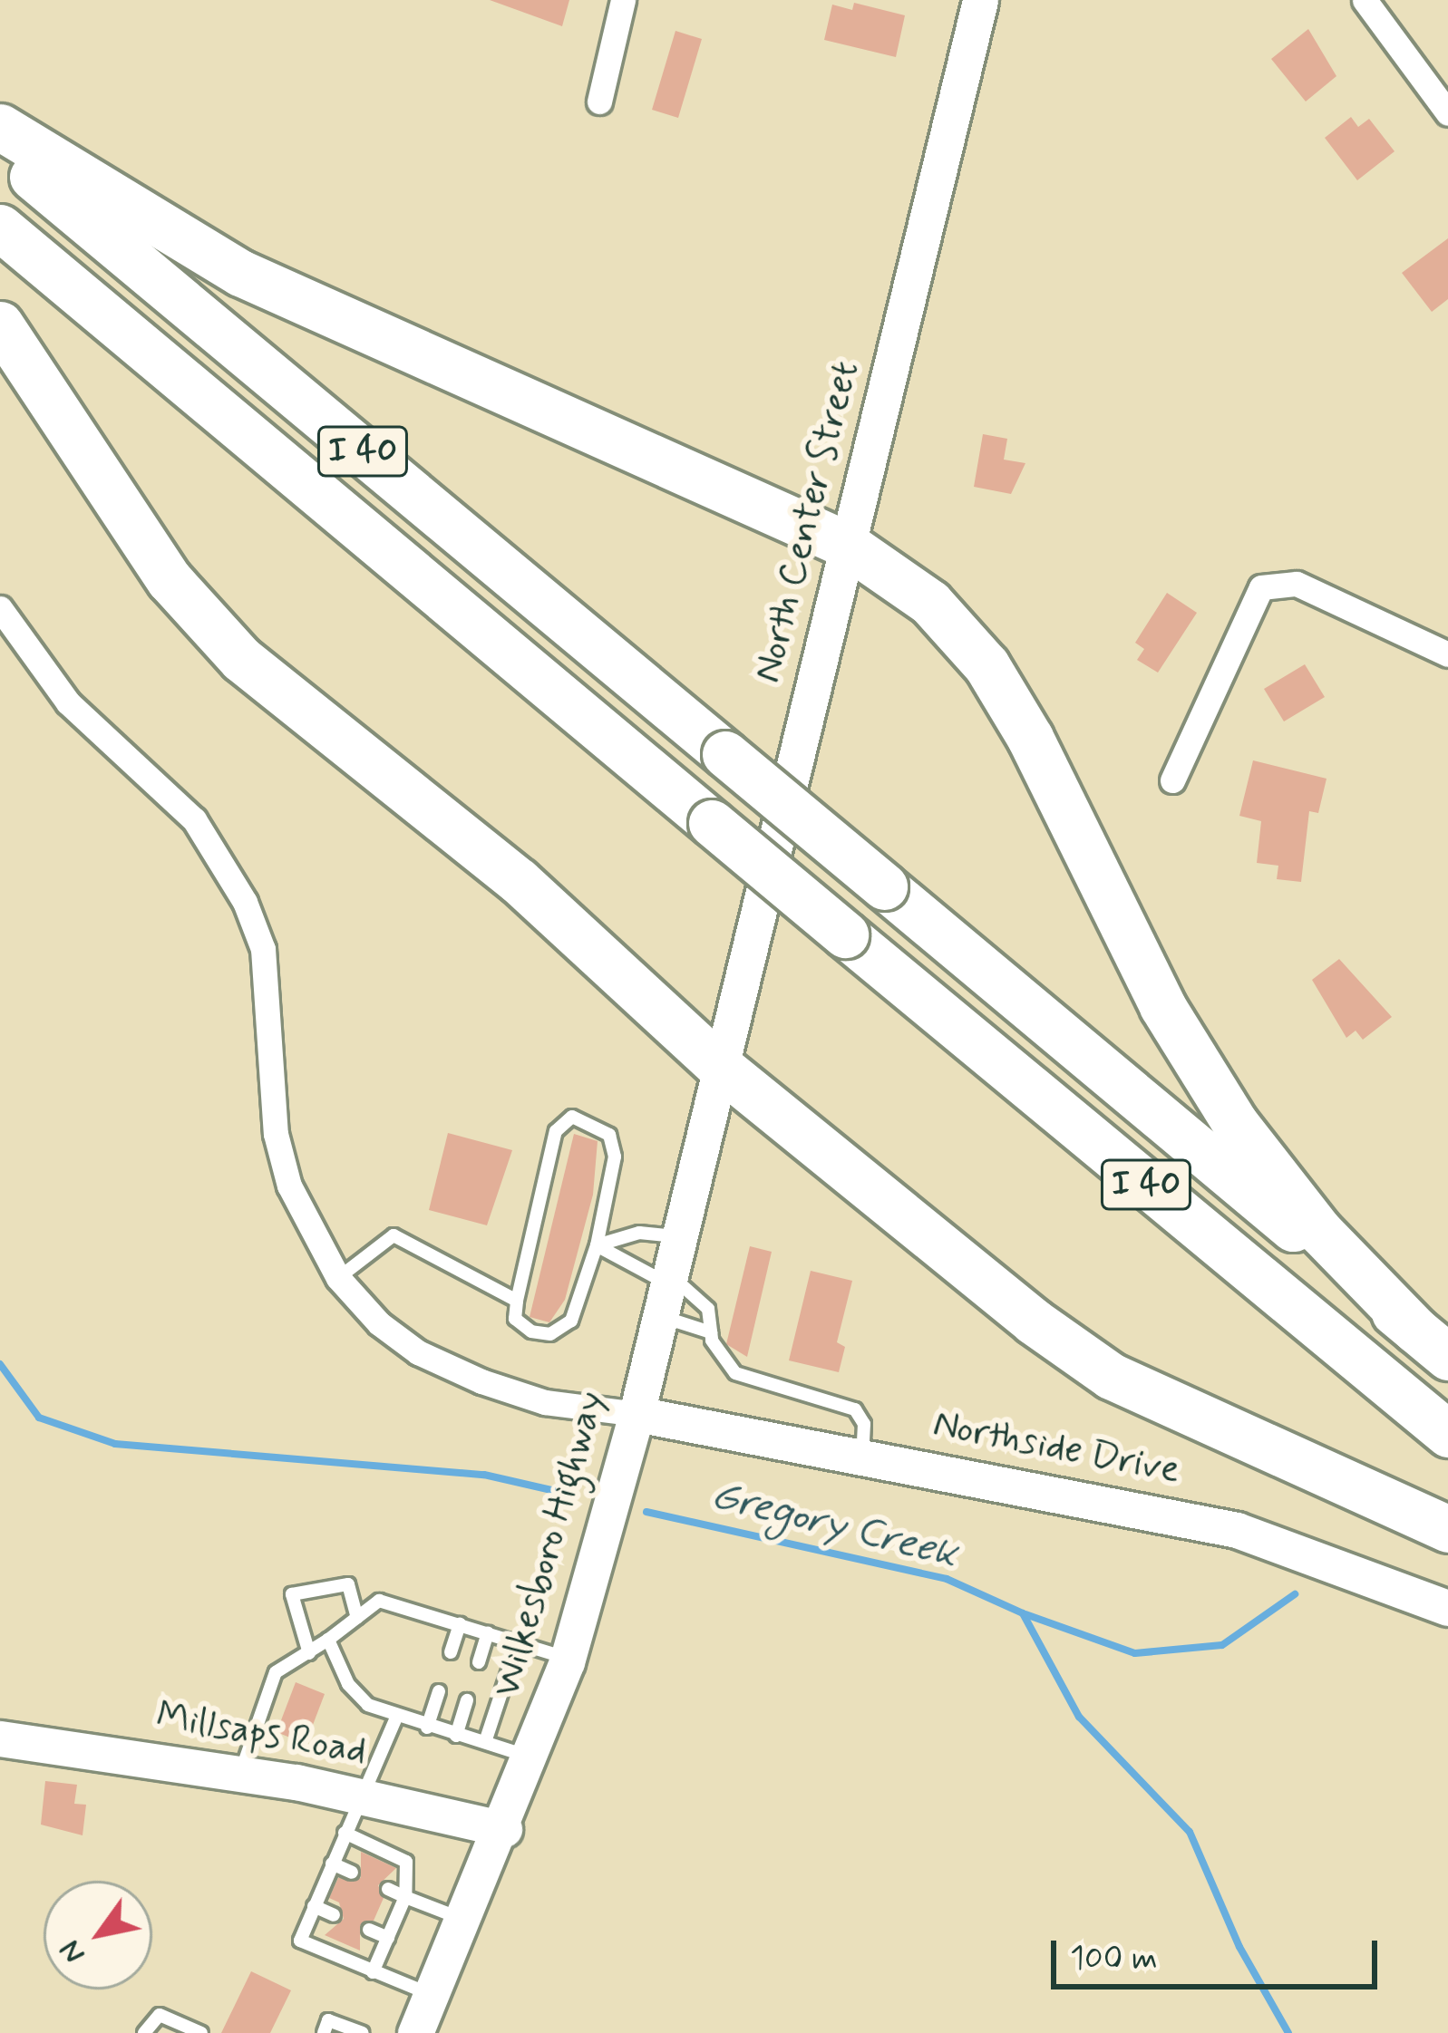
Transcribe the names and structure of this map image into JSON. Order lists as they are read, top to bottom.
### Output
{
  "streets": {
    "highway": ["I 40"],
    "main road": [
      "North Center Street",
      "Northside Drive",
      "Wilkesboro Highway",
      "Millsaps Road"
    ]
  },
  "crossings": [
    ["North Center Street", "Wilkesboro Highway"],
    ["Northside Drive", "Wilkesboro Highway"],
    ["Wilkesboro Highway", "Millsaps Road"]
  ],
  "water": ["Gregory Creek"],
  "scale_bar": "100 m",
  "north": "bottom left"
}
